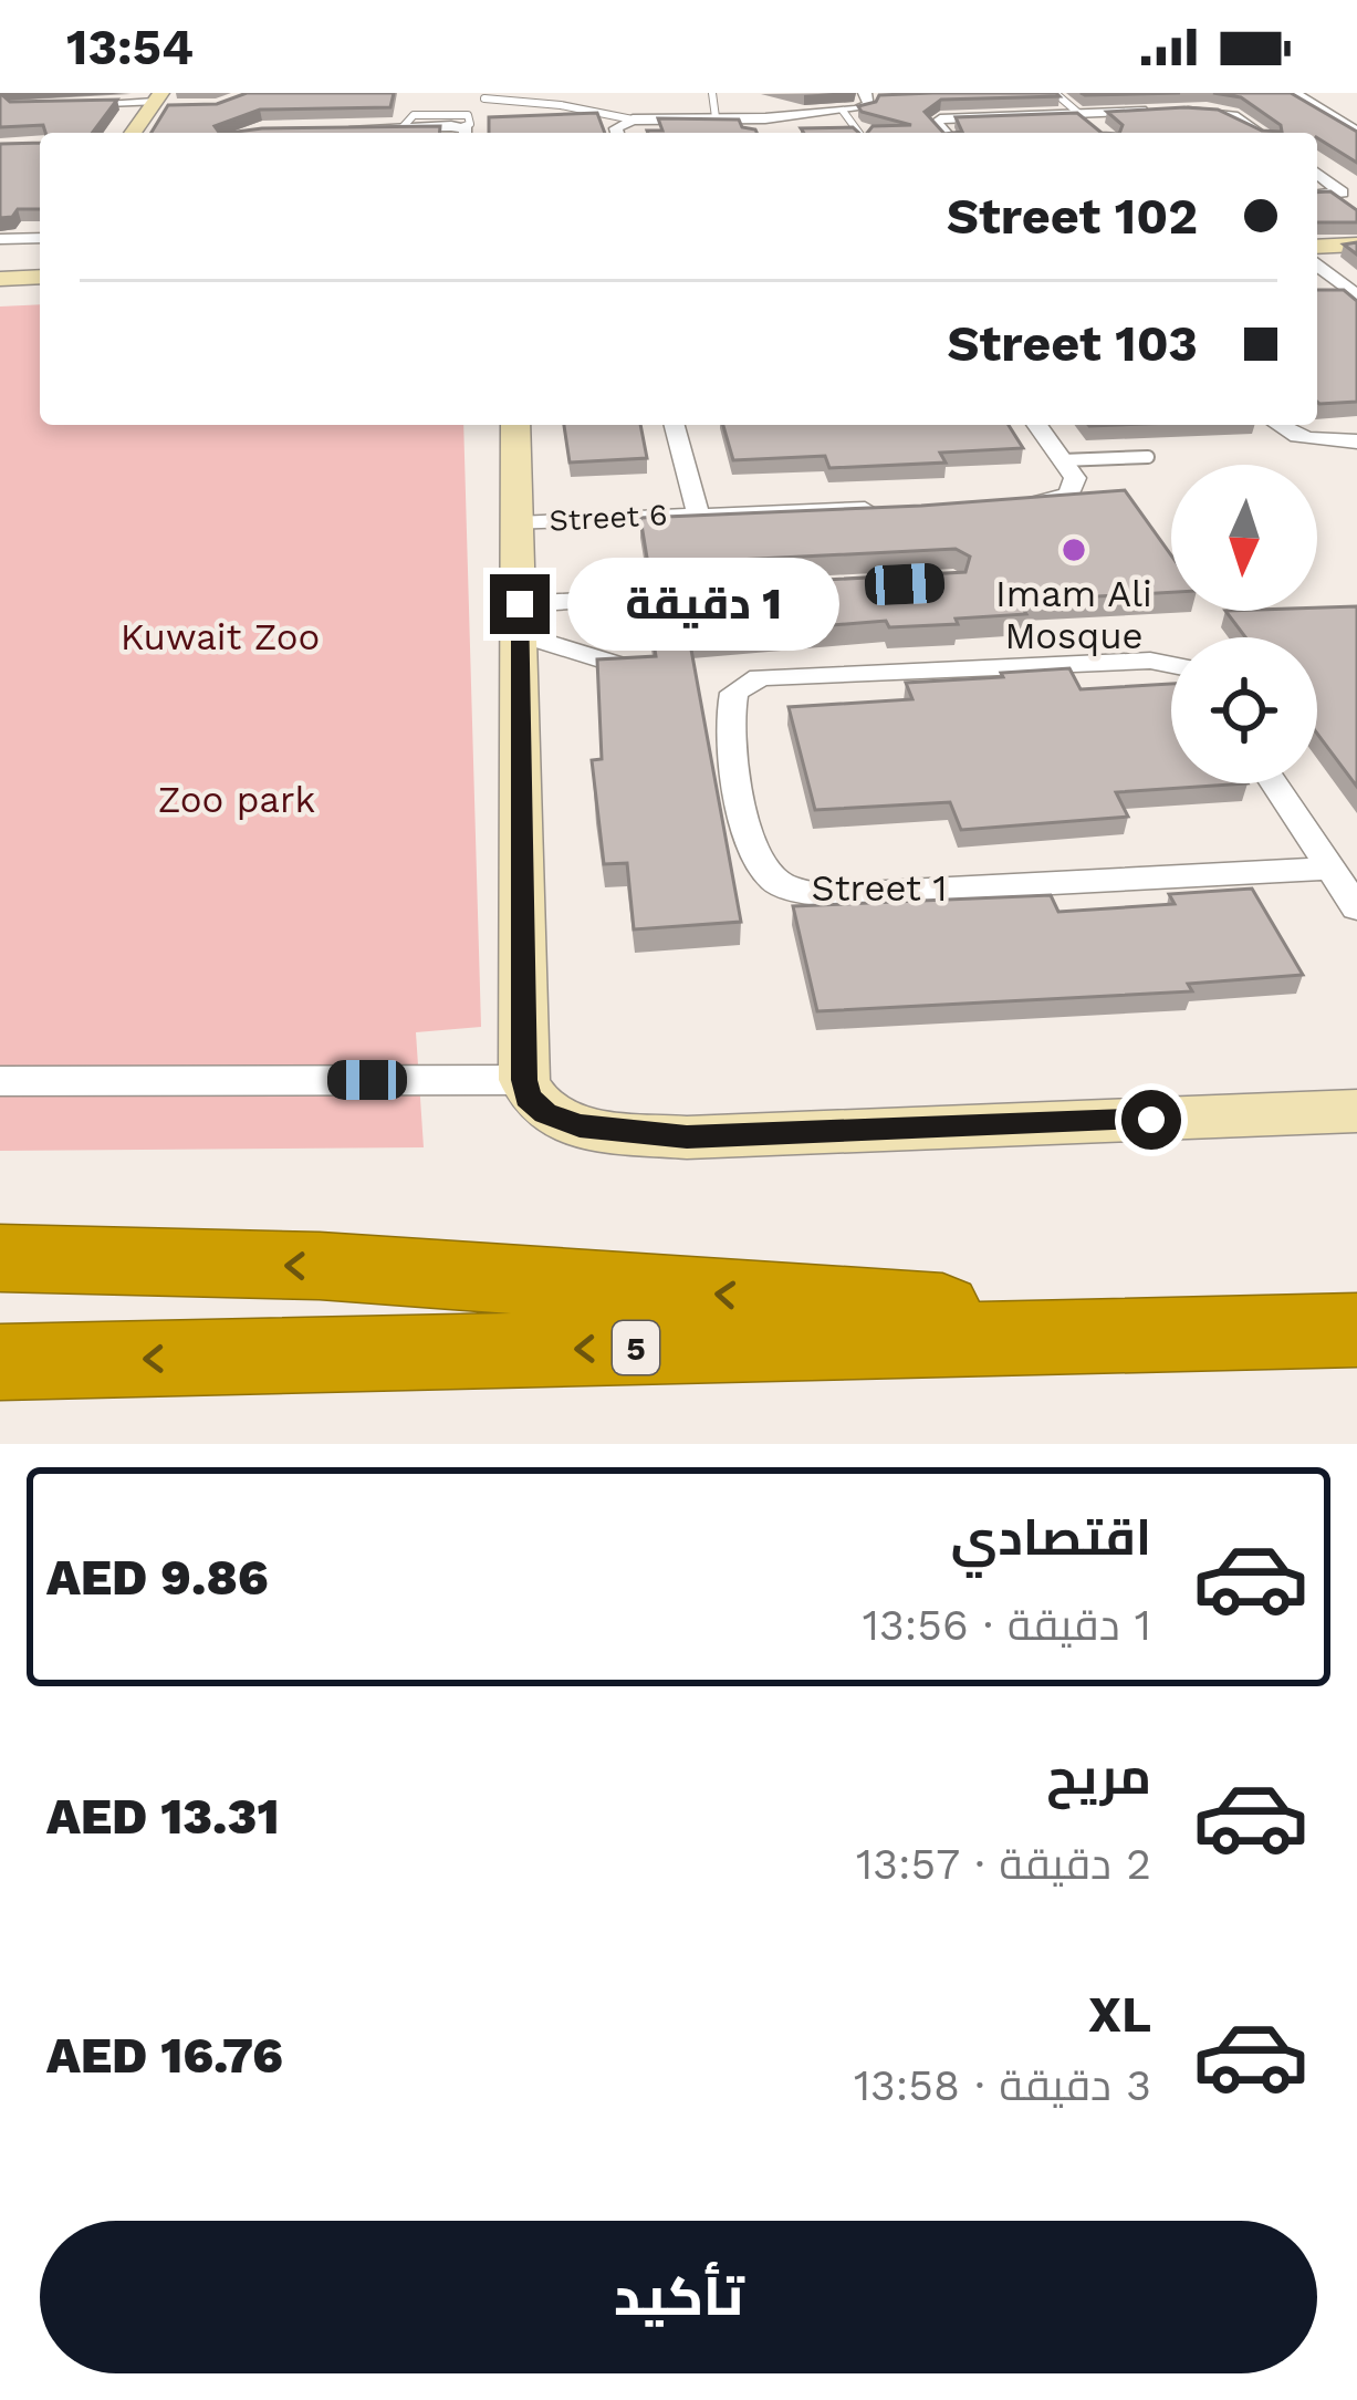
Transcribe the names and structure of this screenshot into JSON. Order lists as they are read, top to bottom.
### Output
{
  "streets": {
    "highway": ["5"],
    "street": ["Street 6", "Street 1"]
  },
  "parks": ["Kuwait Zoo", "Zoo park"],
  "places": ["Imam Ali Mosque"],
  "north": "bottom",
  "page": {
    "status": "13:54",
    "banner": ["Street 102", "Street 103"],
    "bubble": "1 دقيقة",
    "list": [
      {
        "name": "اقتصادي",
        "note": "1 دقيقة · 13:56",
        "value": "AED 9.86"
      },
      {
        "name": "مريح",
        "note": "2 دقيقة · 13:57",
        "value": "AED 13.31"
      },
      {
        "name": "XL",
        "note": "3 دقيقة · 13:58",
        "value": "AED 16.76"
      }
    ],
    "buttons": "تأكيد"
  }
}
